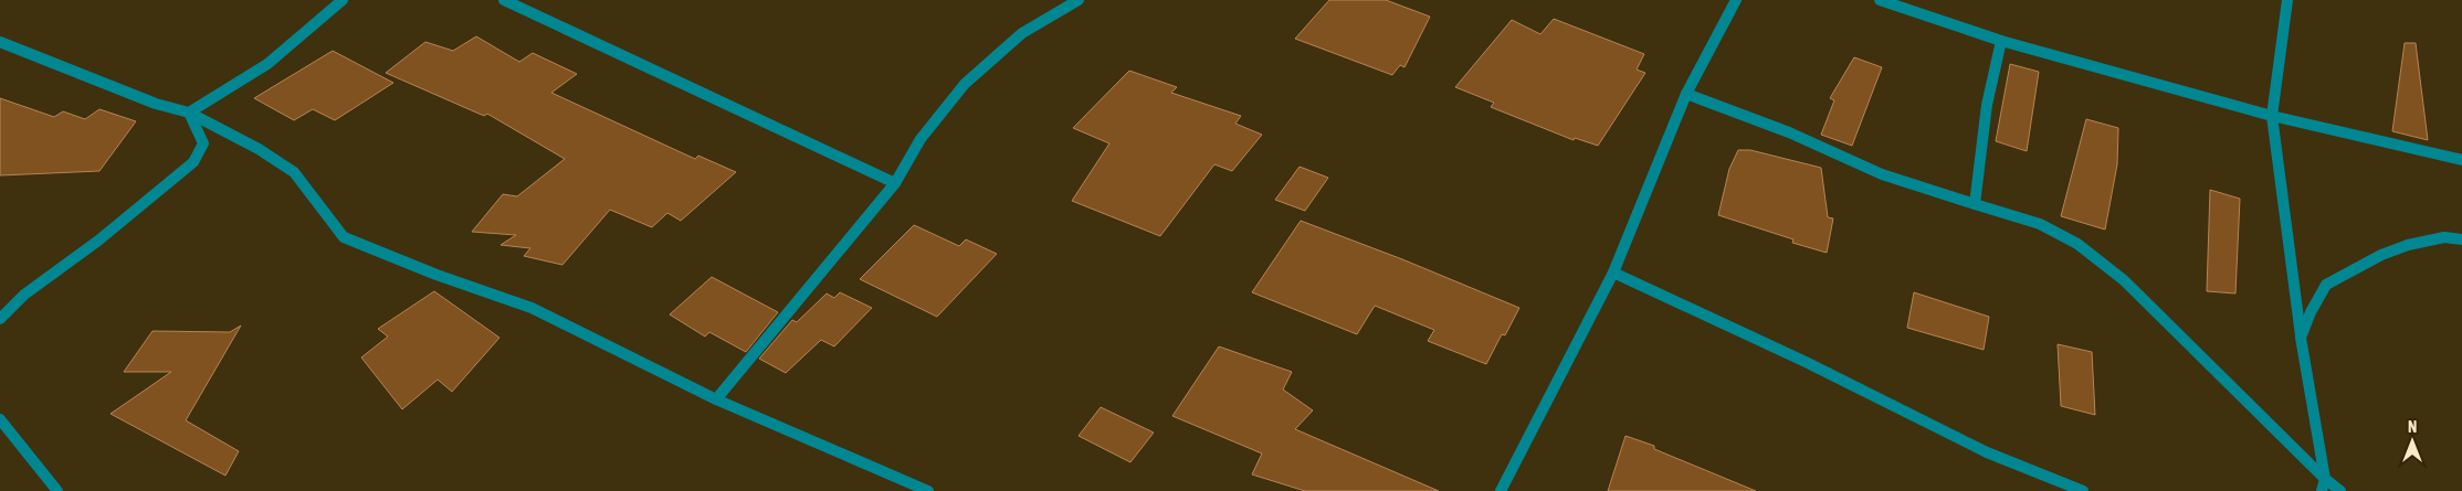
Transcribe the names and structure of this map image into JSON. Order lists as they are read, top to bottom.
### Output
{
  "north": "top"
}
